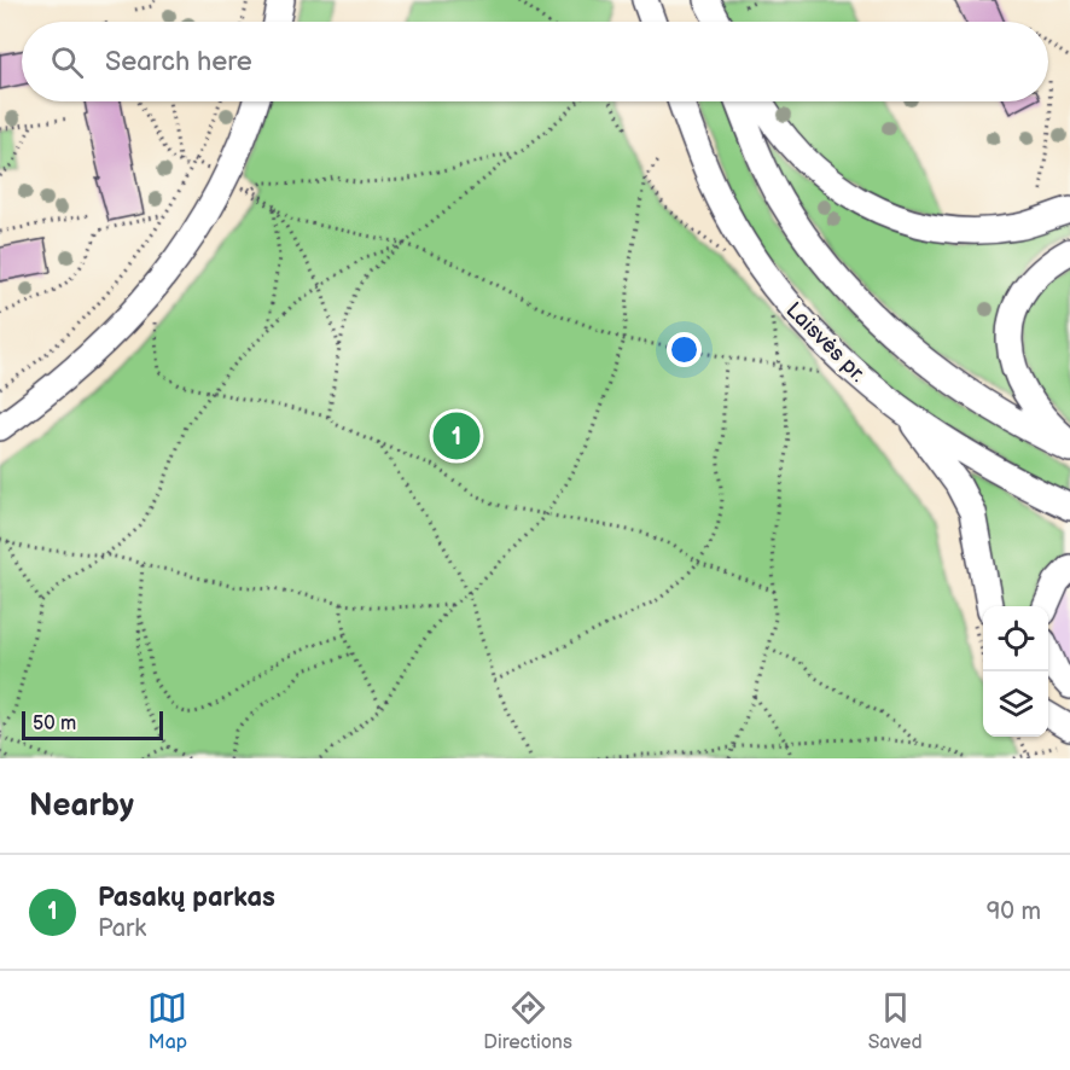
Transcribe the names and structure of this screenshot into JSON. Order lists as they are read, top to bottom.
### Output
{
  "streets": {
    "main road": ["Laisvės pr."]
  },
  "scale_bar": "50 m",
  "page": {
    "search": "Search here",
    "pins": "1",
    "scale": "50 m",
    "heading": "Nearby",
    "list": [
      {
        "mark": "1",
        "name": "Pasakų parkas",
        "note": "Park",
        "value": "90 m"
      }
    ],
    "nav": ["Map", "Directions", "Saved"]
  }
}
